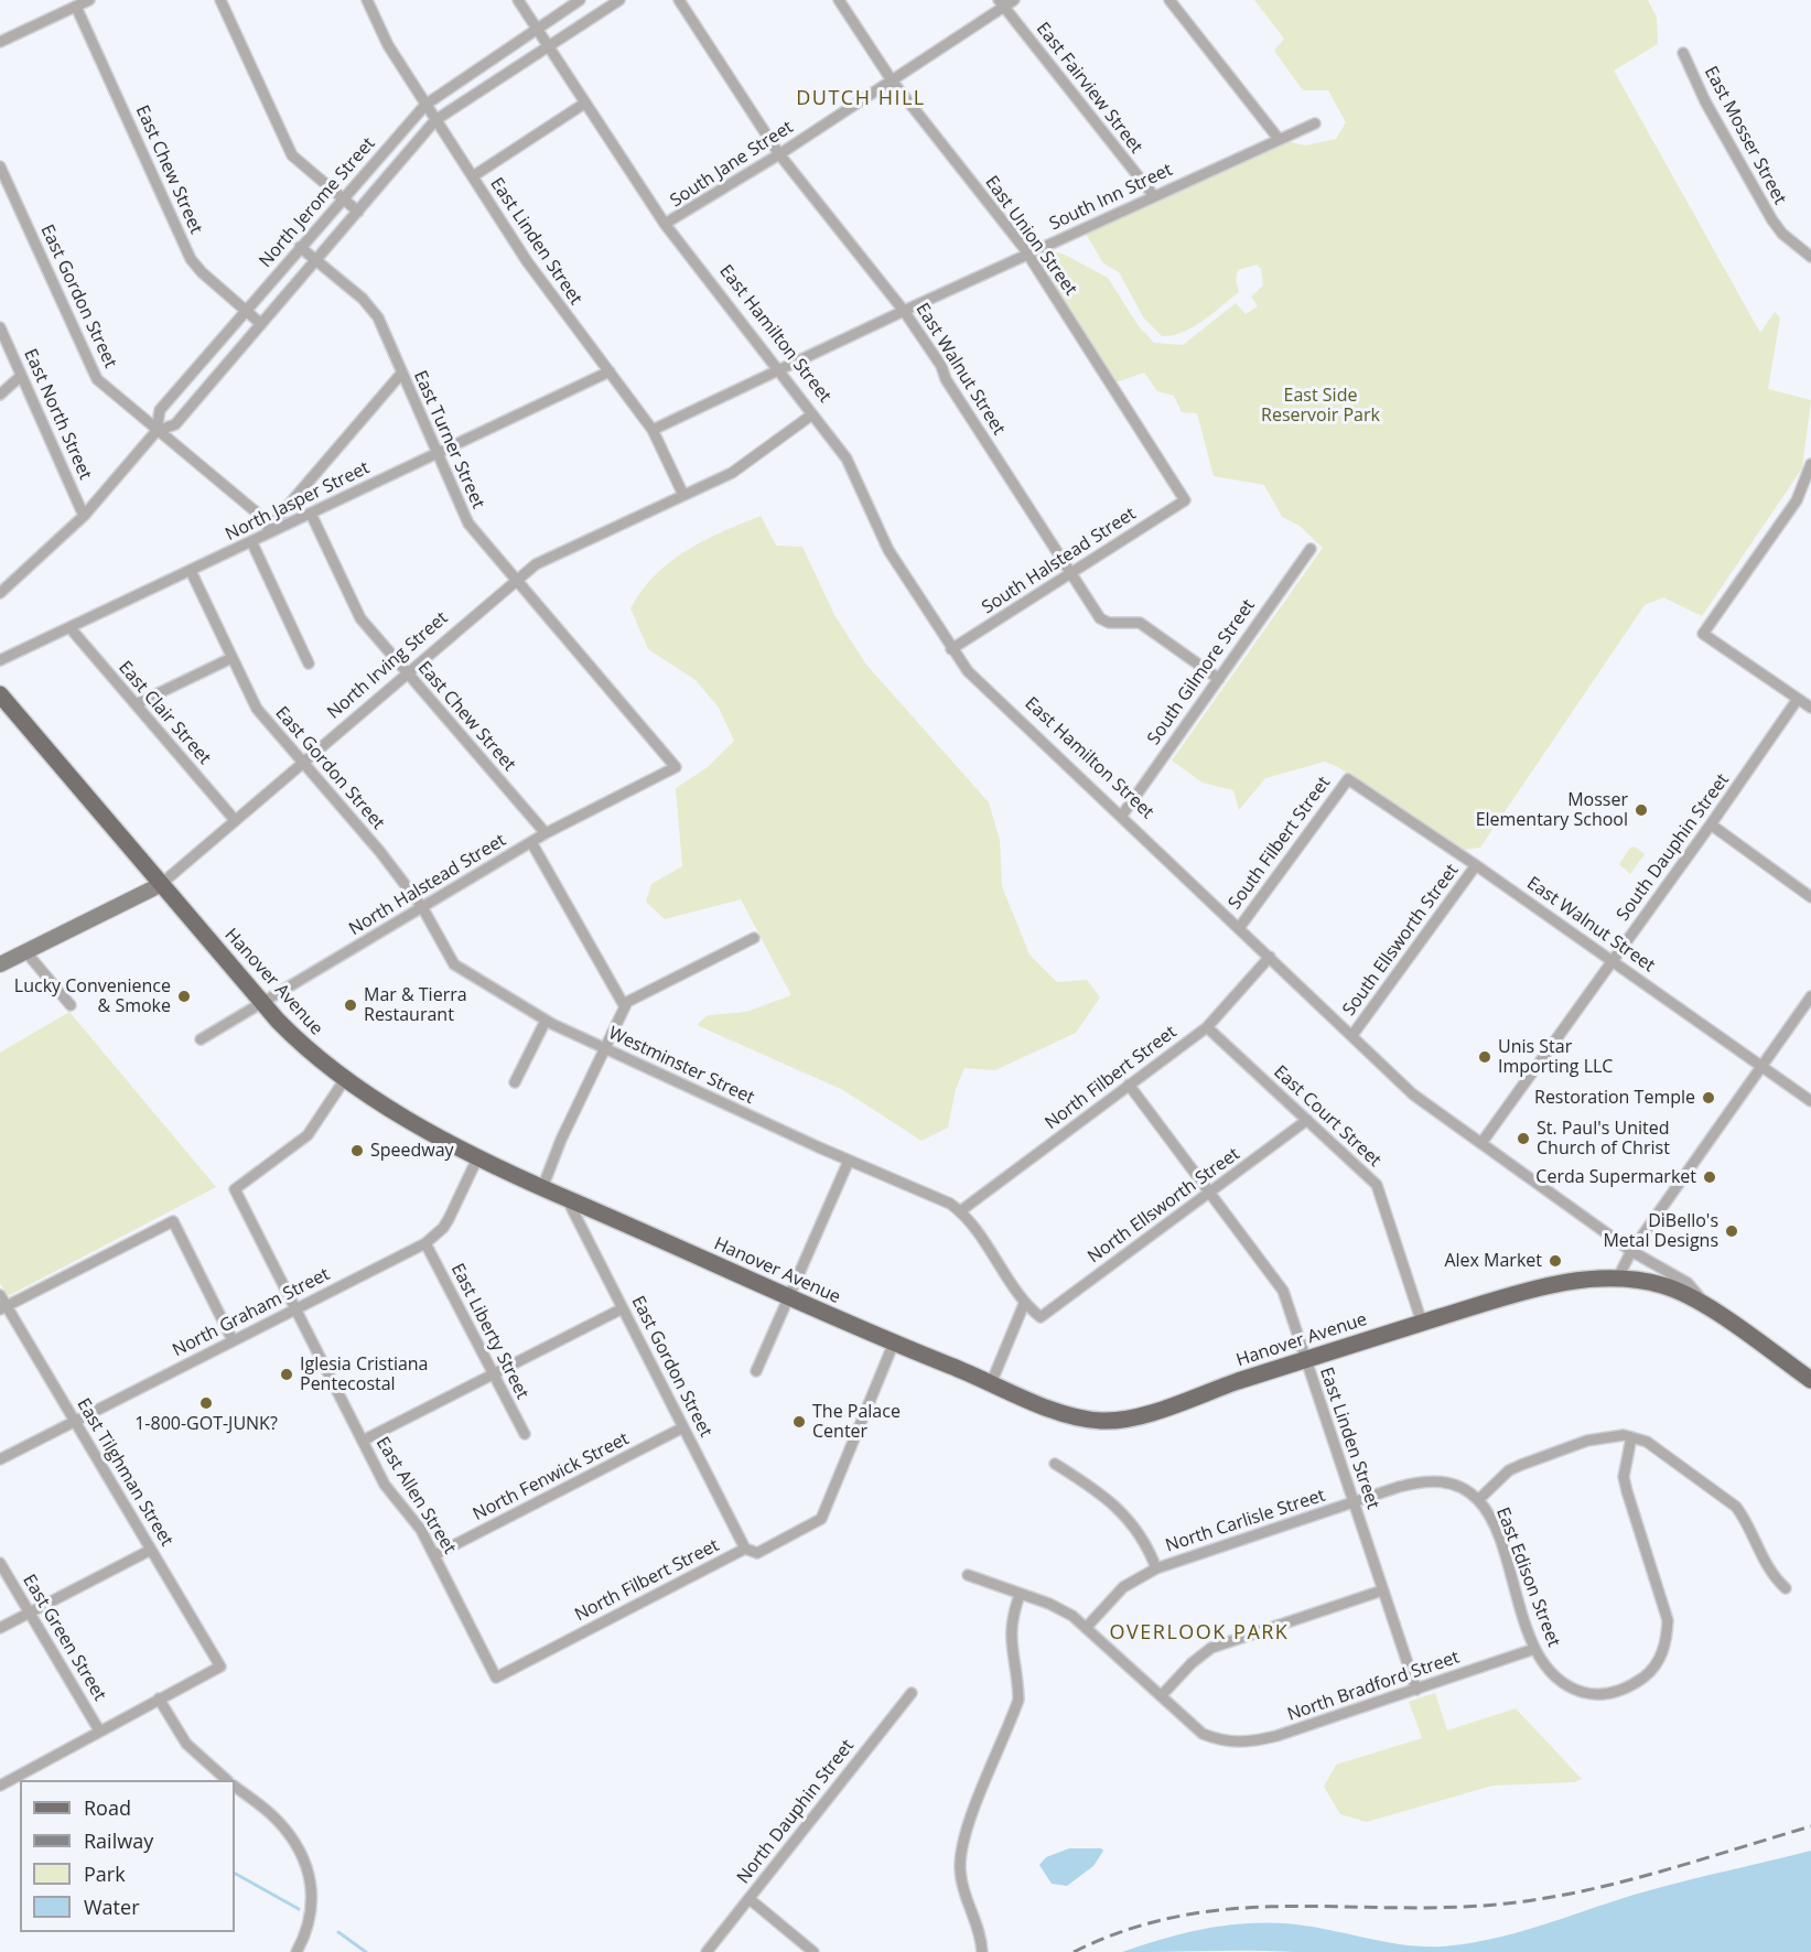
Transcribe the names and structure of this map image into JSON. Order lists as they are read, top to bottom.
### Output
{
  "streets": {
    "main road": ["East Hamilton Street", "North Irving Street", "Hanover Avenue"],
    "street": [
      "East Fairview Street",
      "East Mosser Street",
      "South Jane Street",
      "East Chew Street",
      "South Inn Street",
      "North Jerome Street",
      "East Union Street",
      "East Linden Street",
      "East Gordon Street",
      "East Walnut Street",
      "East North Street",
      "East Turner Street",
      "North Jasper Street",
      "South Halstead Street",
      "South Gilmore Street",
      "East Clair Street",
      "South Filbert Street",
      "South Dauphin Street",
      "North Halstead Street",
      "South Ellsworth Street",
      "Westminster Street",
      "North Filbert Street",
      "East Court Street",
      "North Ellsworth Street",
      "North Graham Street",
      "East Liberty Street",
      "East Tilghman Street",
      "North Fenwick Street",
      "East Allen Street",
      "North Carlisle Street",
      "East Edison Street",
      "East Green Street",
      "North Bradford Street",
      "North Dauphin Street"
    ]
  },
  "crossings": [
    ["East Fairview Street", "South Jane Street"],
    ["East Fairview Street", "South Inn Street"],
    ["South Jane Street", "East Union Street"],
    ["South Jane Street", "East Hamilton Street"],
    ["South Jane Street", "East Walnut Street"],
    ["East Chew Street", "North Jerome Street"],
    ["East Chew Street", "North Jasper Street"],
    ["East Chew Street", "North Irving Street"],
    ["East Chew Street", "North Halstead Street"],
    ["South Inn Street", "East Union Street"],
    ["South Inn Street", "East Linden Street"],
    ["South Inn Street", "East Hamilton Street"],
    ["South Inn Street", "East Walnut Street"],
    ["North Jerome Street", "East Linden Street"],
    ["North Jerome Street", "East Gordon Street"],
    ["North Jerome Street", "East Hamilton Street"],
    ["North Jerome Street", "East North Street"],
    ["North Jerome Street", "East Turner Street"],
    ["East Union Street", "South Halstead Street"],
    ["East Linden Street", "North Jasper Street"],
    ["East Linden Street", "North Irving Street"],
    ["East Linden Street", "Hanover Avenue"],
    ["East Linden Street", "North Filbert Street"],
    ["East Linden Street", "North Ellsworth Street"],
    ["East Linden Street", "North Carlisle Street"],
    ["East Linden Street", "North Bradford Street"],
    ["East Gordon Street", "North Jasper Street"],
    ["East Gordon Street", "North Irving Street"],
    ["East Gordon Street", "North Halstead Street"],
    ["East Gordon Street", "Hanover Avenue"],
    ["East Gordon Street", "Westminster Street"],
    ["East Gordon Street", "North Filbert Street"],
    ["East Gordon Street", "North Fenwick Street"],
    ["East Hamilton Street", "South Halstead Street"],
    ["East Hamilton Street", "North Irving Street"],
    ["East Hamilton Street", "South Gilmore Street"],
    ["East Hamilton Street", "South Filbert Street"],
    ["East Hamilton Street", "South Dauphin Street"],
    ["East Hamilton Street", "South Ellsworth Street"],
    ["East Hamilton Street", "Hanover Avenue"],
    ["East Hamilton Street", "North Filbert Street"],
    ["East Walnut Street", "South Halstead Street"],
    ["East Walnut Street", "South Gilmore Street"],
    ["East Walnut Street", "South Filbert Street"],
    ["East Walnut Street", "South Dauphin Street"],
    ["East Walnut Street", "South Ellsworth Street"],
    ["East Turner Street", "North Jasper Street"],
    ["East Turner Street", "North Irving Street"],
    ["East Turner Street", "North Halstead Street"],
    ["North Jasper Street", "East Clair Street"],
    ["North Irving Street", "East Clair Street"],
    ["North Irving Street", "Hanover Avenue"],
    ["North Halstead Street", "Hanover Avenue"],
    ["North Halstead Street", "Westminster Street"],
    ["Hanover Avenue", "North Filbert Street"],
    ["Hanover Avenue", "East Court Street"],
    ["Hanover Avenue", "North Graham Street"],
    ["Hanover Avenue", "East Allen Street"],
    ["Westminster Street", "North Filbert Street"],
    ["North Filbert Street", "East Court Street"],
    ["North Filbert Street", "East Allen Street"],
    ["East Court Street", "North Ellsworth Street"],
    ["North Graham Street", "East Liberty Street"],
    ["North Graham Street", "East Tilghman Street"],
    ["North Graham Street", "East Allen Street"],
    ["North Fenwick Street", "East Allen Street"],
    ["North Carlisle Street", "East Edison Street"],
    ["East Edison Street", "North Bradford Street"]
  ],
  "districts": ["DUTCH HILL", "OVERLOOK PARK"],
  "parks": ["East Side Reservoir Park"],
  "places": [
    "Mosser Elementary School",
    "Lucky Convenience & Smoke",
    "Mar & Tierra Restaurant",
    "Unis Star Importing LLC",
    "Restoration Temple",
    "St. Paul's United Church of Christ",
    "Speedway",
    "Cerda Supermarket",
    "DiBello's Metal Designs",
    "Alex Market",
    "Iglesia Cristiana Pentecostal",
    "1-800-GOT-JUNK?",
    "The Palace Center"
  ],
  "legend": [
    "Road",
    "Railway",
    "Park",
    "Water"
  ]
}
